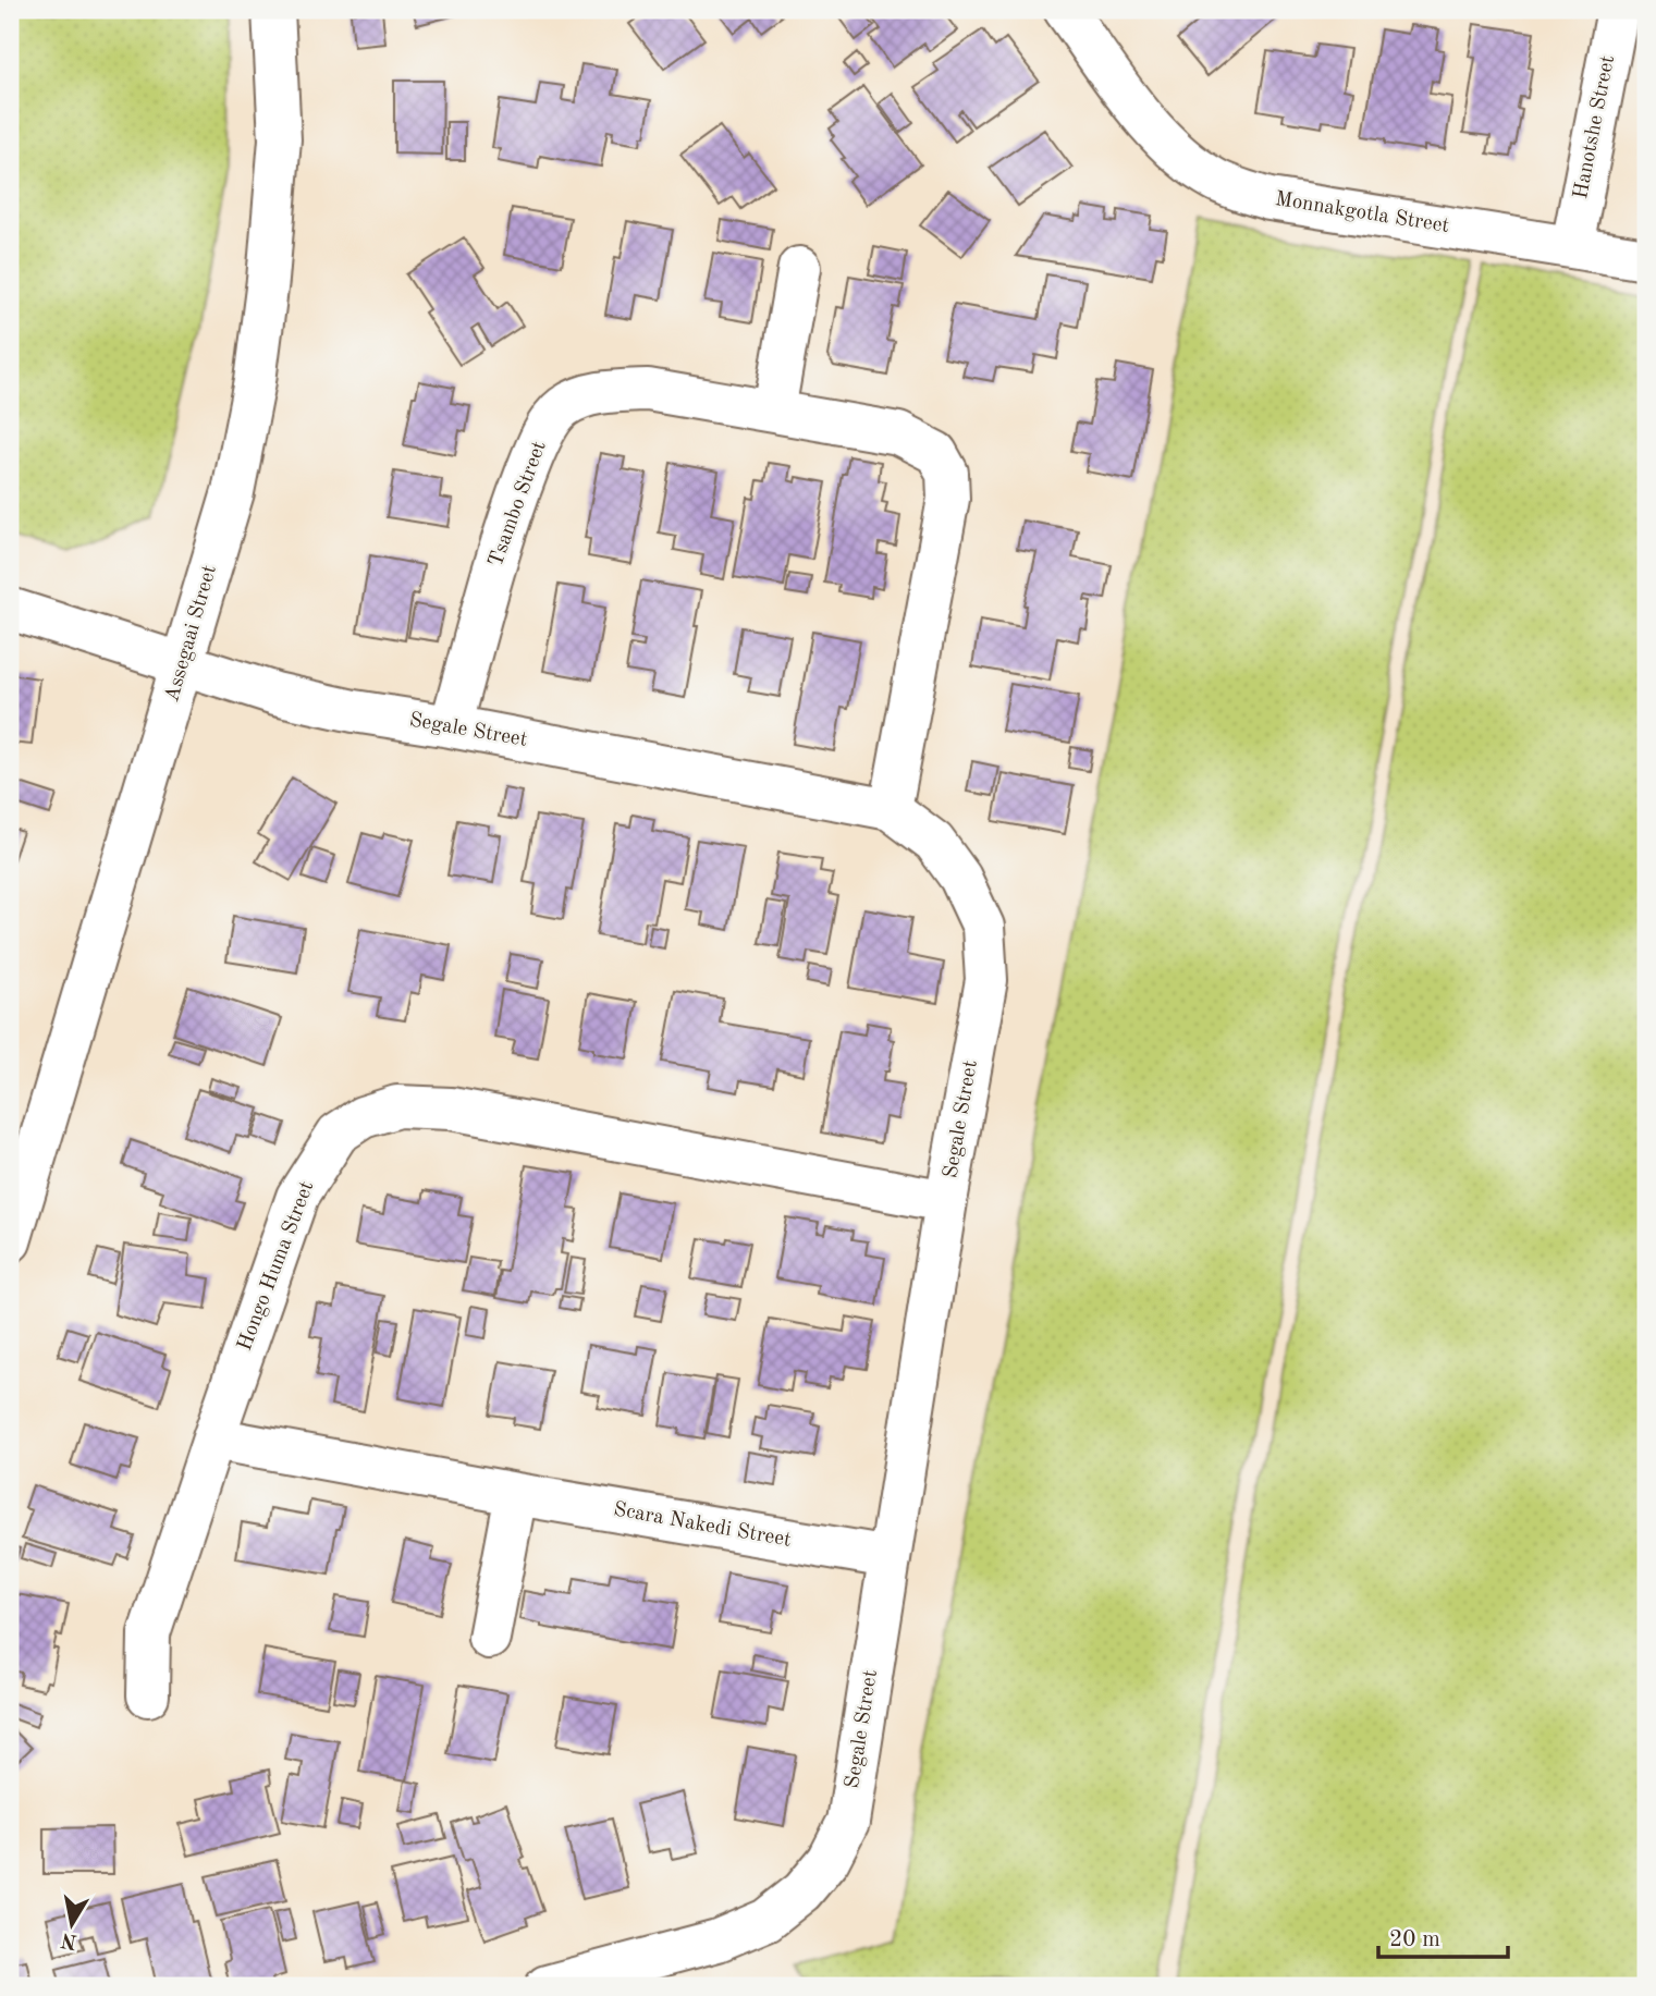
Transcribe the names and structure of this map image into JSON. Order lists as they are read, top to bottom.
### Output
{
  "streets": {
    "street": [
      "Hanotshe Street",
      "Monnakgotla Street",
      "Tsambo Street",
      "Assegaai Street",
      "Segale Street",
      "Hongo Huma Street",
      "Scara Nakedi Street"
    ]
  },
  "crossings": [
    ["Hanotshe Street", "Monnakgotla Street"],
    ["Tsambo Street", "Segale Street"],
    ["Assegaai Street", "Segale Street"],
    ["Segale Street", "Hongo Huma Street"],
    ["Segale Street", "Scara Nakedi Street"],
    ["Hongo Huma Street", "Scara Nakedi Street"]
  ],
  "scale_bar": "20 m",
  "north": "bottom"
}
